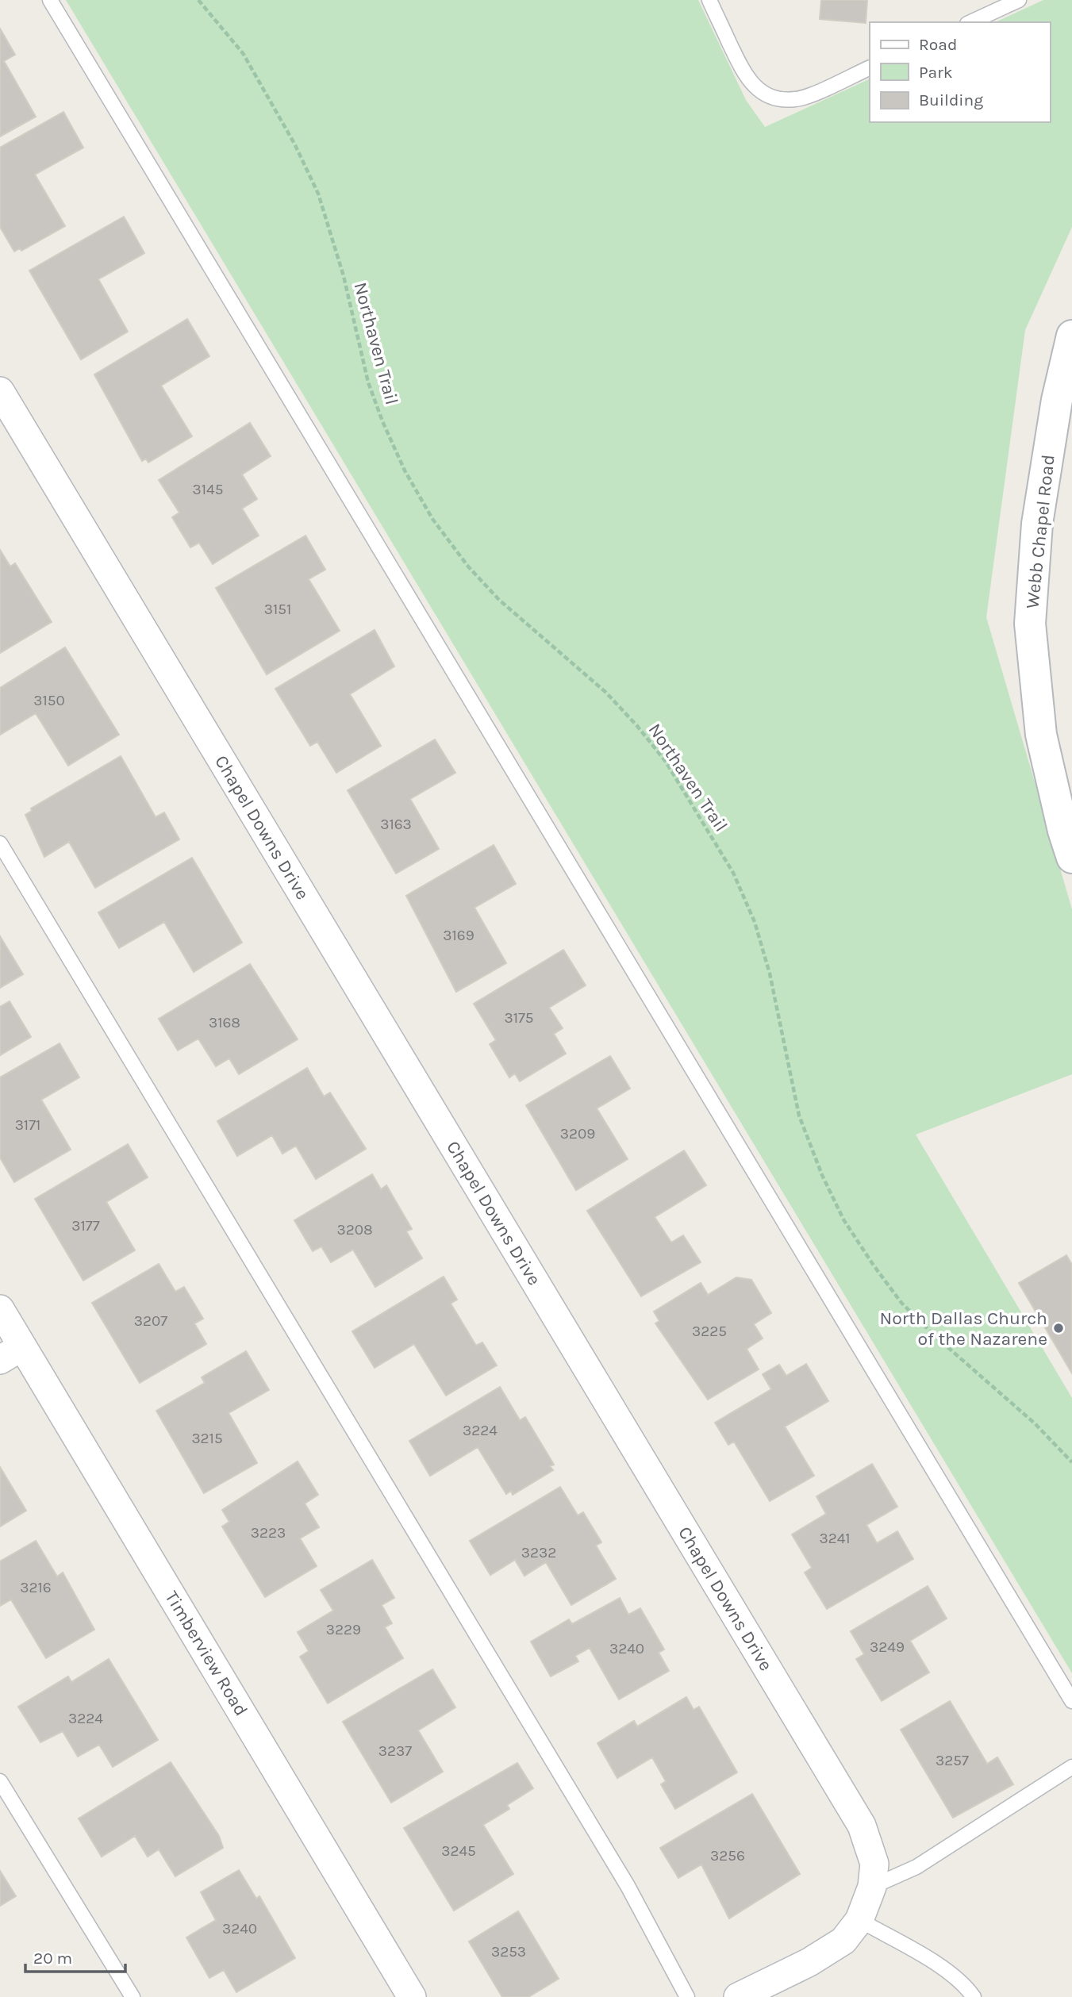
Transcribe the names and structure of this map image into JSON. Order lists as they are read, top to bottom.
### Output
{
  "streets": {
    "main road": ["Webb Chapel Road"],
    "street": ["Chapel Downs Drive", "Timberview Road"],
    "path": ["Northaven Trail"]
  },
  "places": ["North Dallas Church of the Nazarene"],
  "house_numbers": [
    "3145",
    "3151",
    "3150",
    "3163",
    "3169",
    "3175",
    "3168",
    "3171",
    "3209",
    "3177",
    "3208",
    "3207",
    "3225",
    "3224",
    "3215",
    "3223",
    "3241",
    "3232",
    "3216",
    "3229",
    "3249",
    "3240",
    "3224",
    "3237",
    "3257",
    "3245",
    "3256",
    "3240",
    "3253"
  ],
  "legend": ["Road", "Park", "Building"],
  "scale_bar": "20 m"
}
